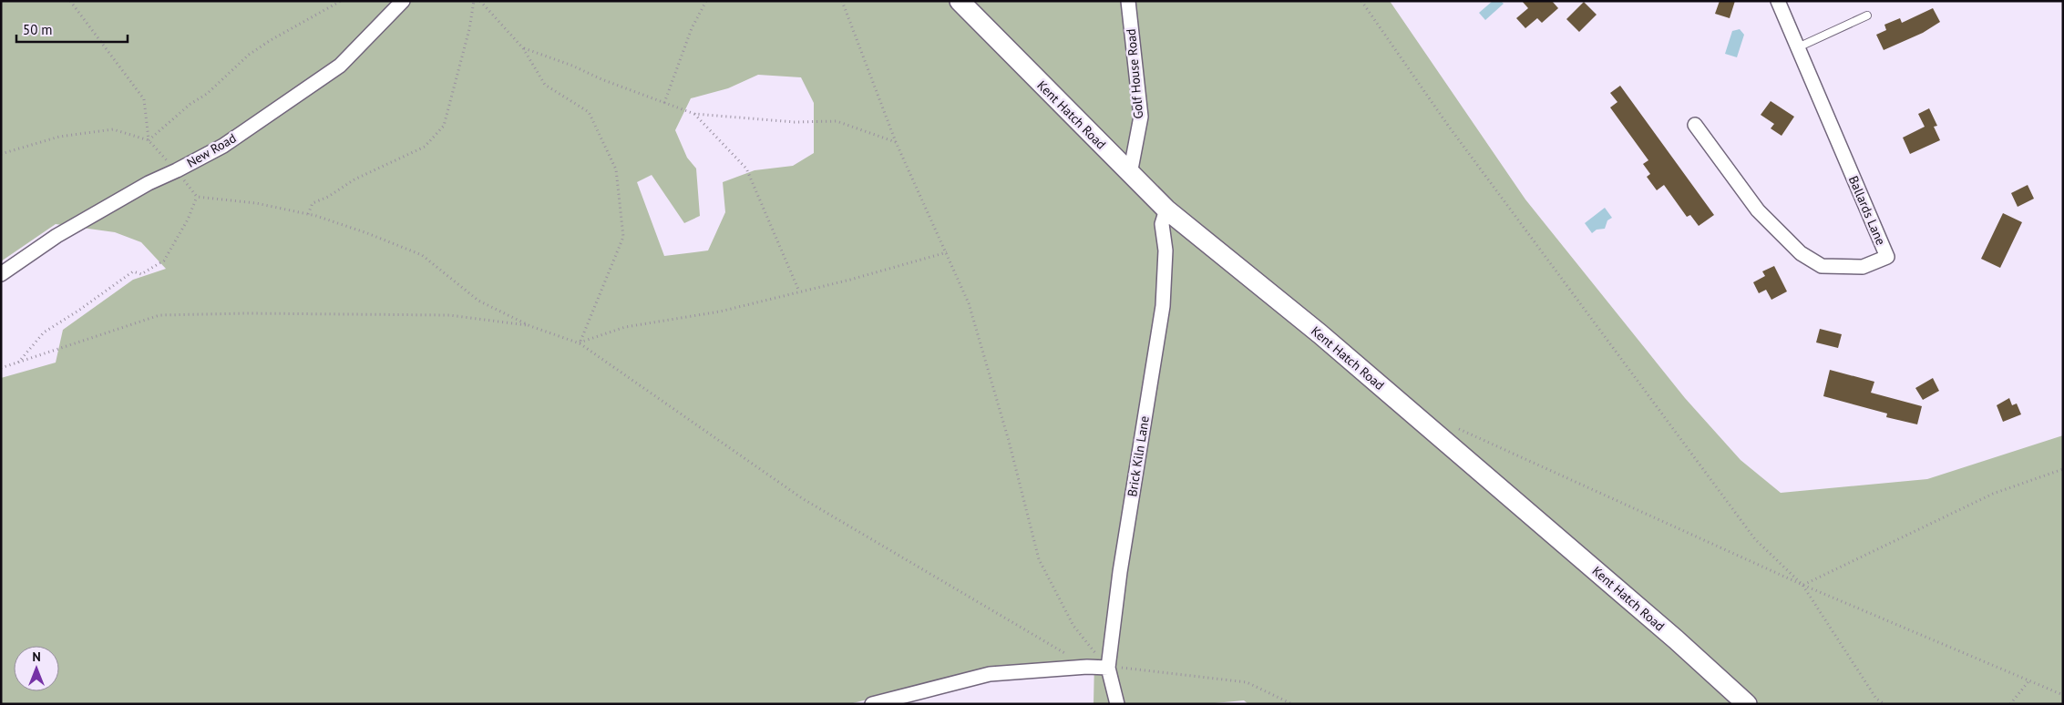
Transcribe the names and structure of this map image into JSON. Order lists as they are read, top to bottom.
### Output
{
  "streets": {
    "main road": ["Kent Hatch Road"],
    "street": [
      "Golf House Road",
      "New Road",
      "Ballards Lane",
      "Brick Kiln Lane"
    ]
  },
  "crossings": [
    ["Golf House Road", "Kent Hatch Road"],
    ["Kent Hatch Road", "Brick Kiln Lane"]
  ],
  "scale_bar": "50 m",
  "north": "top"
}
